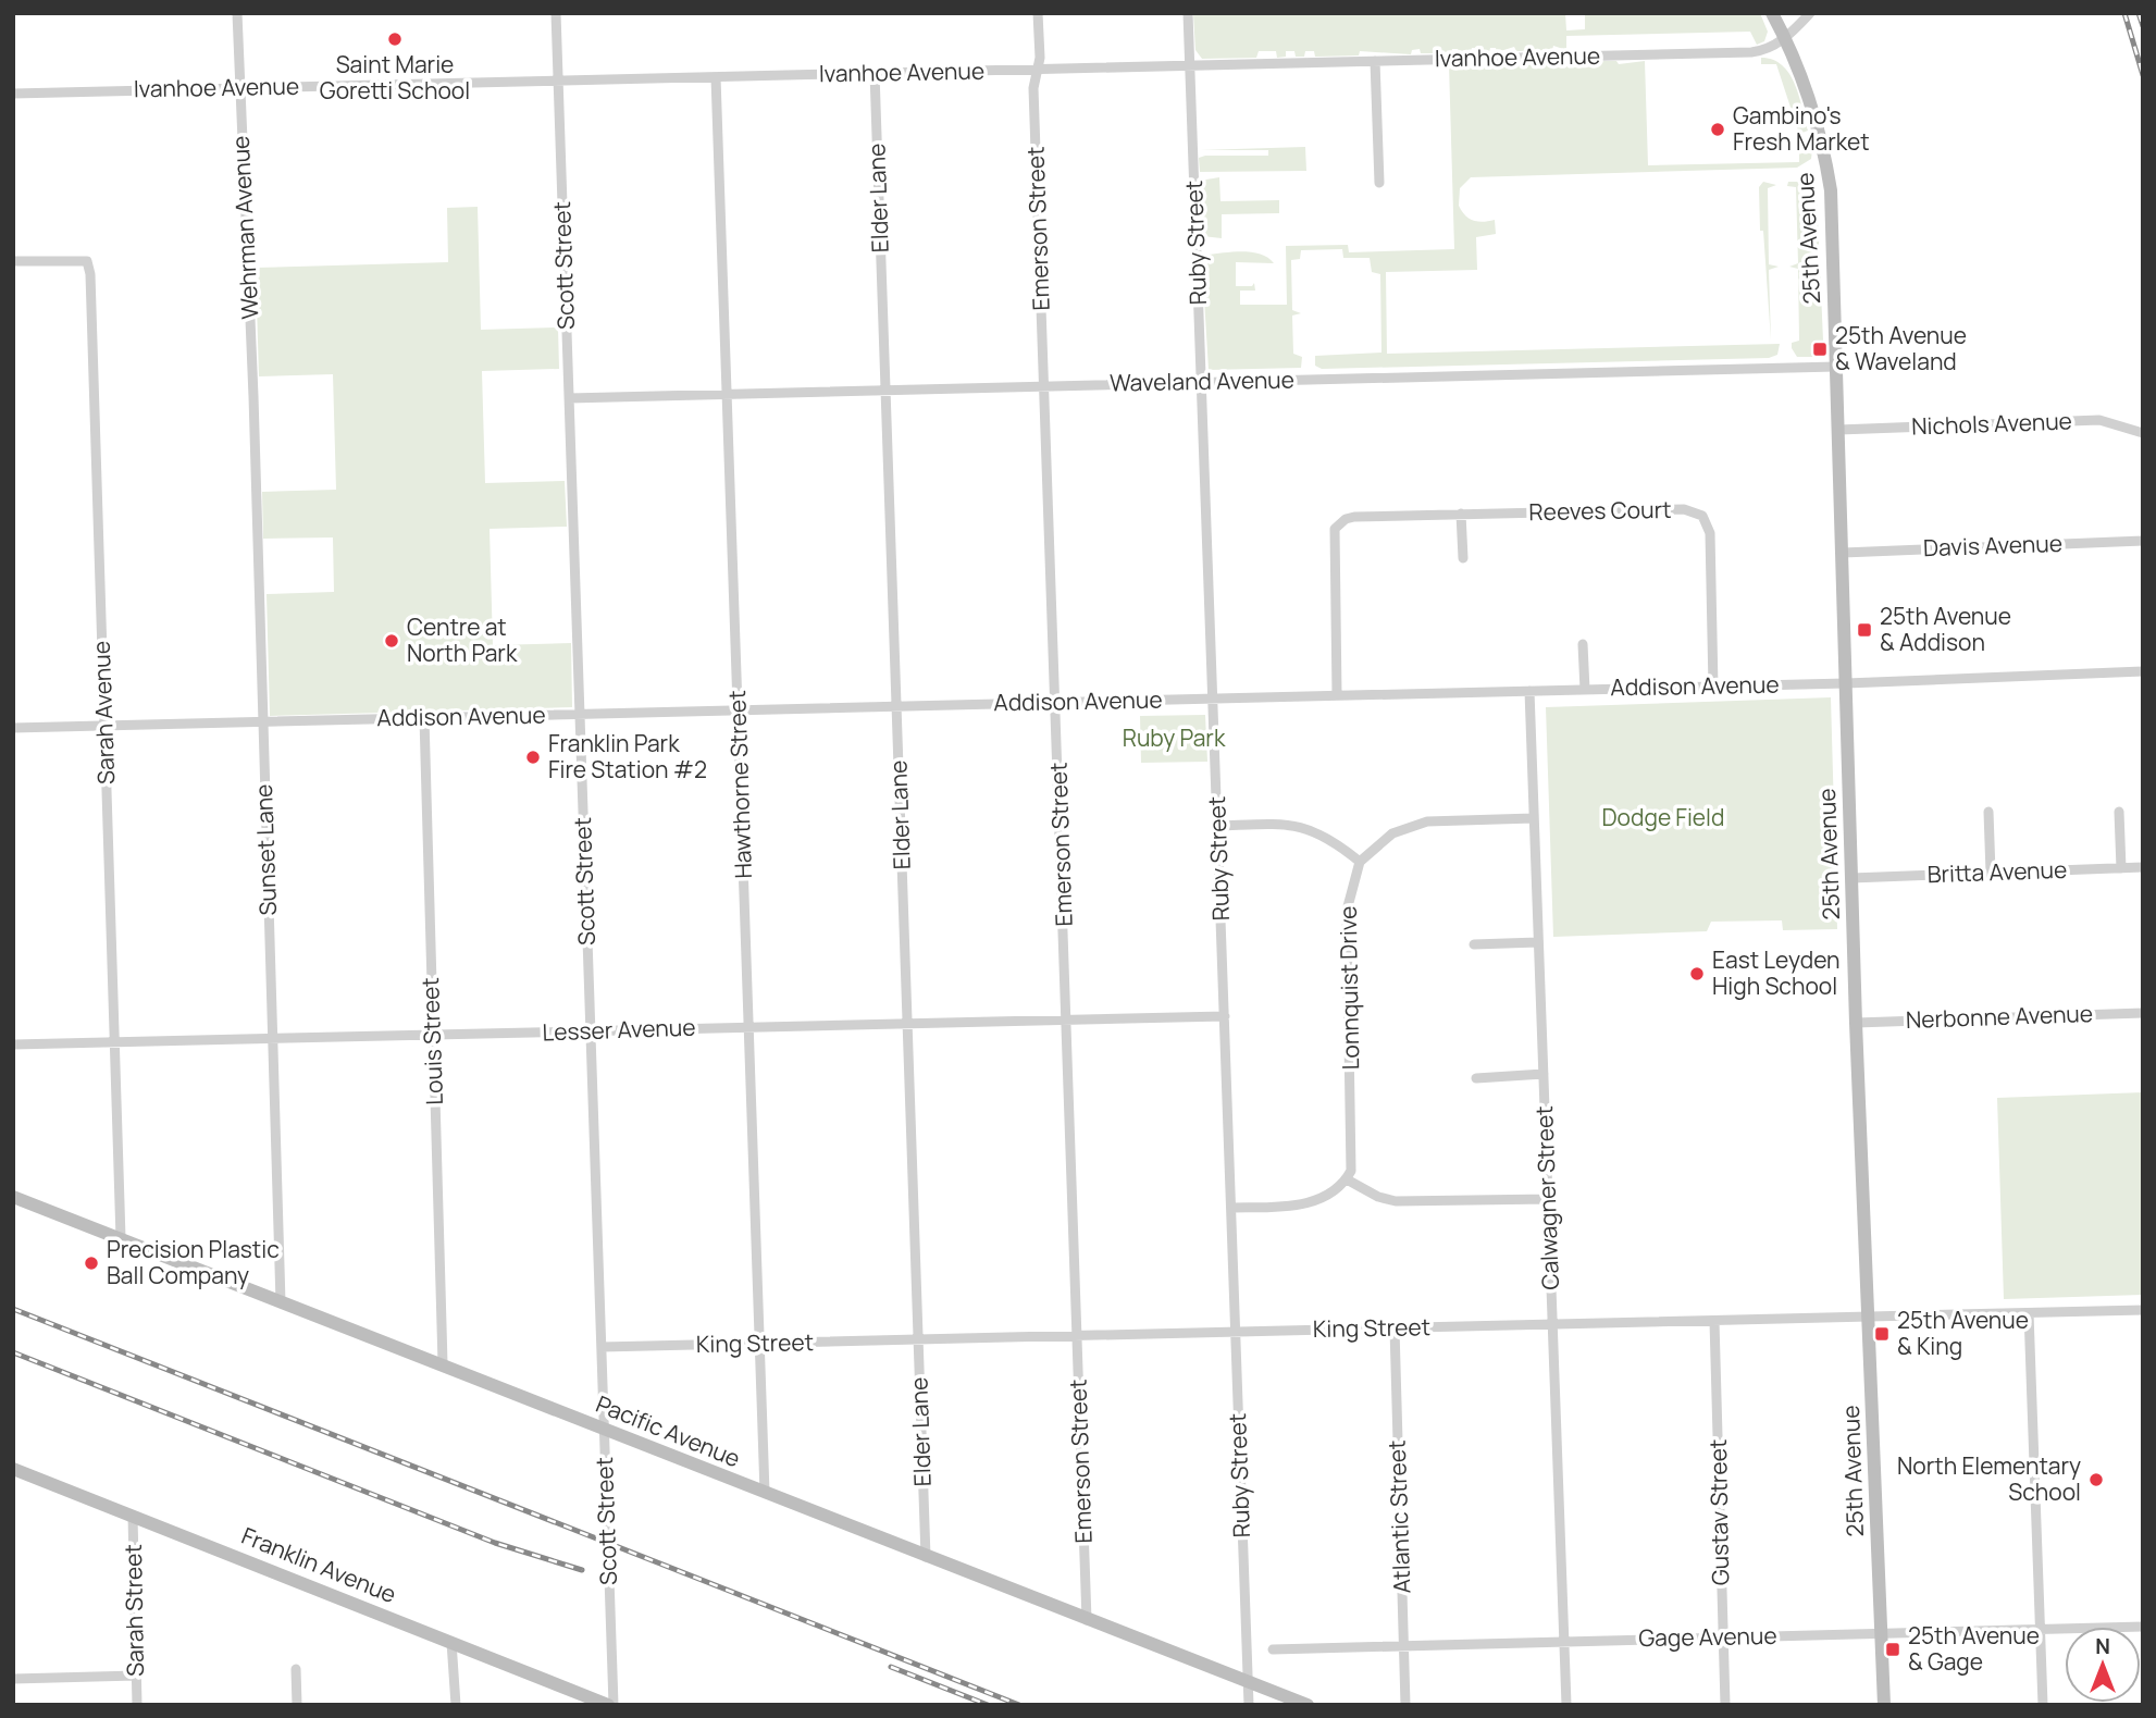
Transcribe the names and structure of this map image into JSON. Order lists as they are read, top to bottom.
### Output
{
  "streets": {
    "street": [
      "Ivanhoe Avenue",
      "Elder Lane",
      "Wehrman Avenue",
      "Emerson Street",
      "25th Avenue",
      "Ruby Street",
      "Scott Street",
      "Waveland Avenue",
      "Nichols Avenue",
      "Reeves Court",
      "Davis Avenue",
      "Addison Avenue",
      "Sarah Avenue",
      "Hawthorne Street",
      "Sunset Lane",
      "Britta Avenue",
      "Lonnquist Drive",
      "Nerbonne Avenue",
      "Lesser Avenue",
      "Louis Street",
      "Calwagner Street",
      "King Street",
      "Pacific Avenue",
      "Gustav Street",
      "Atlantic Street",
      "Franklin Avenue",
      "Sarah Street",
      "Gage Avenue"
    ]
  },
  "crossings": [
    ["Ivanhoe Avenue", "Elder Lane"],
    ["Ivanhoe Avenue", "Wehrman Avenue"],
    ["Ivanhoe Avenue", "Emerson Street"],
    ["Ivanhoe Avenue", "25th Avenue"],
    ["Ivanhoe Avenue", "Ruby Street"],
    ["Ivanhoe Avenue", "Scott Street"],
    ["Ivanhoe Avenue", "Hawthorne Street"],
    ["Elder Lane", "Waveland Avenue"],
    ["Elder Lane", "Addison Avenue"],
    ["Elder Lane", "Lesser Avenue"],
    ["Elder Lane", "King Street"],
    ["Elder Lane", "Pacific Avenue"],
    ["Wehrman Avenue", "Sunset Lane"],
    ["Emerson Street", "Waveland Avenue"],
    ["Emerson Street", "Addison Avenue"],
    ["Emerson Street", "Lesser Avenue"],
    ["Emerson Street", "King Street"],
    ["Emerson Street", "Pacific Avenue"],
    ["25th Avenue", "Waveland Avenue"],
    ["25th Avenue", "Nichols Avenue"],
    ["25th Avenue", "Davis Avenue"],
    ["25th Avenue", "Addison Avenue"],
    ["25th Avenue", "Britta Avenue"],
    ["25th Avenue", "Nerbonne Avenue"],
    ["25th Avenue", "King Street"],
    ["25th Avenue", "Gage Avenue"],
    ["Ruby Street", "Waveland Avenue"],
    ["Ruby Street", "Addison Avenue"],
    ["Ruby Street", "Lesser Avenue"],
    ["Ruby Street", "King Street"],
    ["Ruby Street", "Pacific Avenue"],
    ["Scott Street", "Waveland Avenue"],
    ["Scott Street", "Addison Avenue"],
    ["Scott Street", "Lesser Avenue"],
    ["Scott Street", "King Street"],
    ["Scott Street", "Pacific Avenue"],
    ["Waveland Avenue", "Hawthorne Street"],
    ["Reeves Court", "Addison Avenue"],
    ["Addison Avenue", "Sarah Avenue"],
    ["Addison Avenue", "Hawthorne Street"],
    ["Addison Avenue", "Sunset Lane"],
    ["Addison Avenue", "Louis Street"],
    ["Addison Avenue", "Calwagner Street"],
    ["Sarah Avenue", "Lesser Avenue"],
    ["Sarah Avenue", "Pacific Avenue"],
    ["Hawthorne Street", "Lesser Avenue"],
    ["Hawthorne Street", "King Street"],
    ["Hawthorne Street", "Pacific Avenue"],
    ["Sunset Lane", "Lesser Avenue"],
    ["Sunset Lane", "Pacific Avenue"],
    ["Lesser Avenue", "Louis Street"],
    ["Louis Street", "Pacific Avenue"],
    ["Calwagner Street", "King Street"],
    ["Calwagner Street", "Gage Avenue"],
    ["King Street", "Gustav Street"],
    ["King Street", "Atlantic Street"],
    ["Gustav Street", "Gage Avenue"],
    ["Atlantic Street", "Gage Avenue"],
    ["Franklin Avenue", "Sarah Street"]
  ],
  "parks": ["Ruby Park", "Dodge Field"],
  "places": {
    "other": [
      "Saint Marie Goretti School",
      "Gambino's Fresh Market",
      "Centre at North Park",
      "Franklin Park Fire Station #2",
      "East Leyden High School",
      "Precision Plastic Ball Company",
      "North Elementary School"
    ],
    "transit": [
      "25th Avenue & Waveland",
      "25th Avenue & Addison",
      "25th Avenue & King",
      "25th Avenue & Gage"
    ]
  },
  "north": "top"
}
